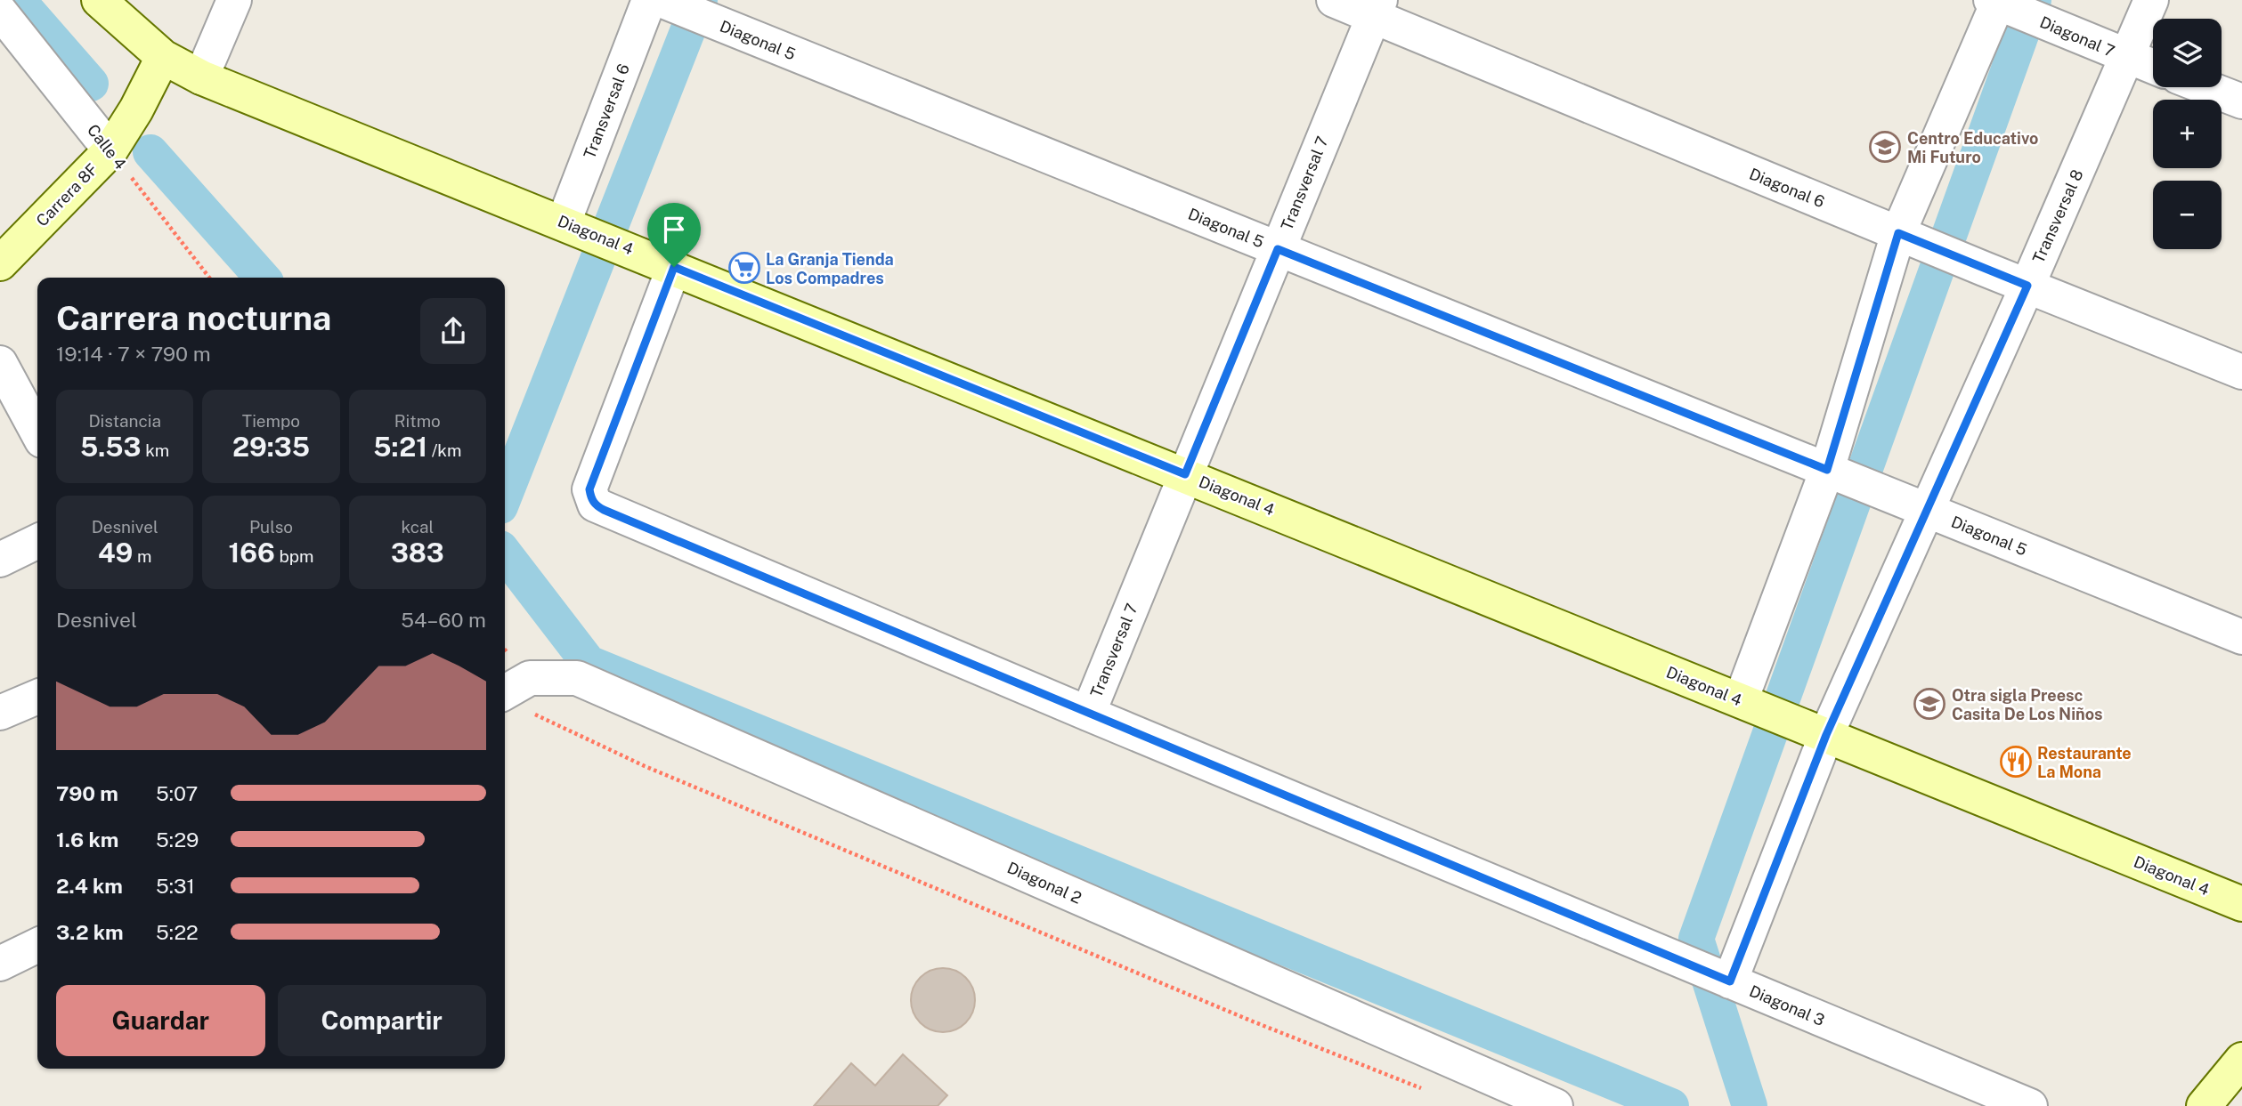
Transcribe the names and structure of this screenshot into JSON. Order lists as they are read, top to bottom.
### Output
{
  "streets": {
    "street": [
      "Diagonal 7",
      "Diagonal 5",
      "Transversal 6",
      "Calle 4",
      "Transversal 7",
      "Diagonal 6",
      "Carrera 8F",
      "Transversal 8",
      "Diagonal 4",
      "Diagonal 2",
      "Diagonal 3"
    ]
  },
  "crossings": [
    ["Diagonal 7", "Transversal 8"],
    ["Diagonal 5", "Transversal 6"],
    ["Diagonal 5", "Transversal 7"],
    ["Diagonal 5", "Transversal 8"],
    ["Transversal 6", "Diagonal 4"],
    ["Calle 4", "Carrera 8F"],
    ["Transversal 7", "Diagonal 6"],
    ["Transversal 7", "Diagonal 4"],
    ["Transversal 7", "Diagonal 3"],
    ["Diagonal 6", "Transversal 8"],
    ["Carrera 8F", "Diagonal 4"],
    ["Transversal 8", "Diagonal 4"],
    ["Transversal 8", "Diagonal 3"],
    ["Diagonal 4", "Diagonal 3"]
  ],
  "places": {
    "school or university": ["Centro Educativo Mi Futuro", "Otra sigla Preesc Casita De Los Niños"],
    "supermarket": ["La Granja Tienda Los Compadres"],
    "restaurant": ["Restaurante La Mona"]
  },
  "page": {
    "map_buttons": ["+", "−"],
    "heading": ["Carrera nocturna", "19:14 · 7 × 790 m"],
    "stats": [
      ["Distancia", "5.53 km"],
      ["Tiempo", "29:35"],
      ["Ritmo", "5:21 /km"],
      ["Desnivel", "49 m"],
      ["Pulso", "166 bpm"],
      ["kcal", "383"]
    ],
    "chart": ["Desnivel", "54–60 m"],
    "list": [
      {
        "name": "790 m",
        "note": "5:07"
      },
      {
        "name": "1.6 km",
        "note": "5:29"
      },
      {
        "name": "2.4 km",
        "note": "5:31"
      },
      {
        "name": "3.2 km",
        "note": "5:22"
      }
    ],
    "buttons": ["Guardar", "Compartir"]
  }
}
